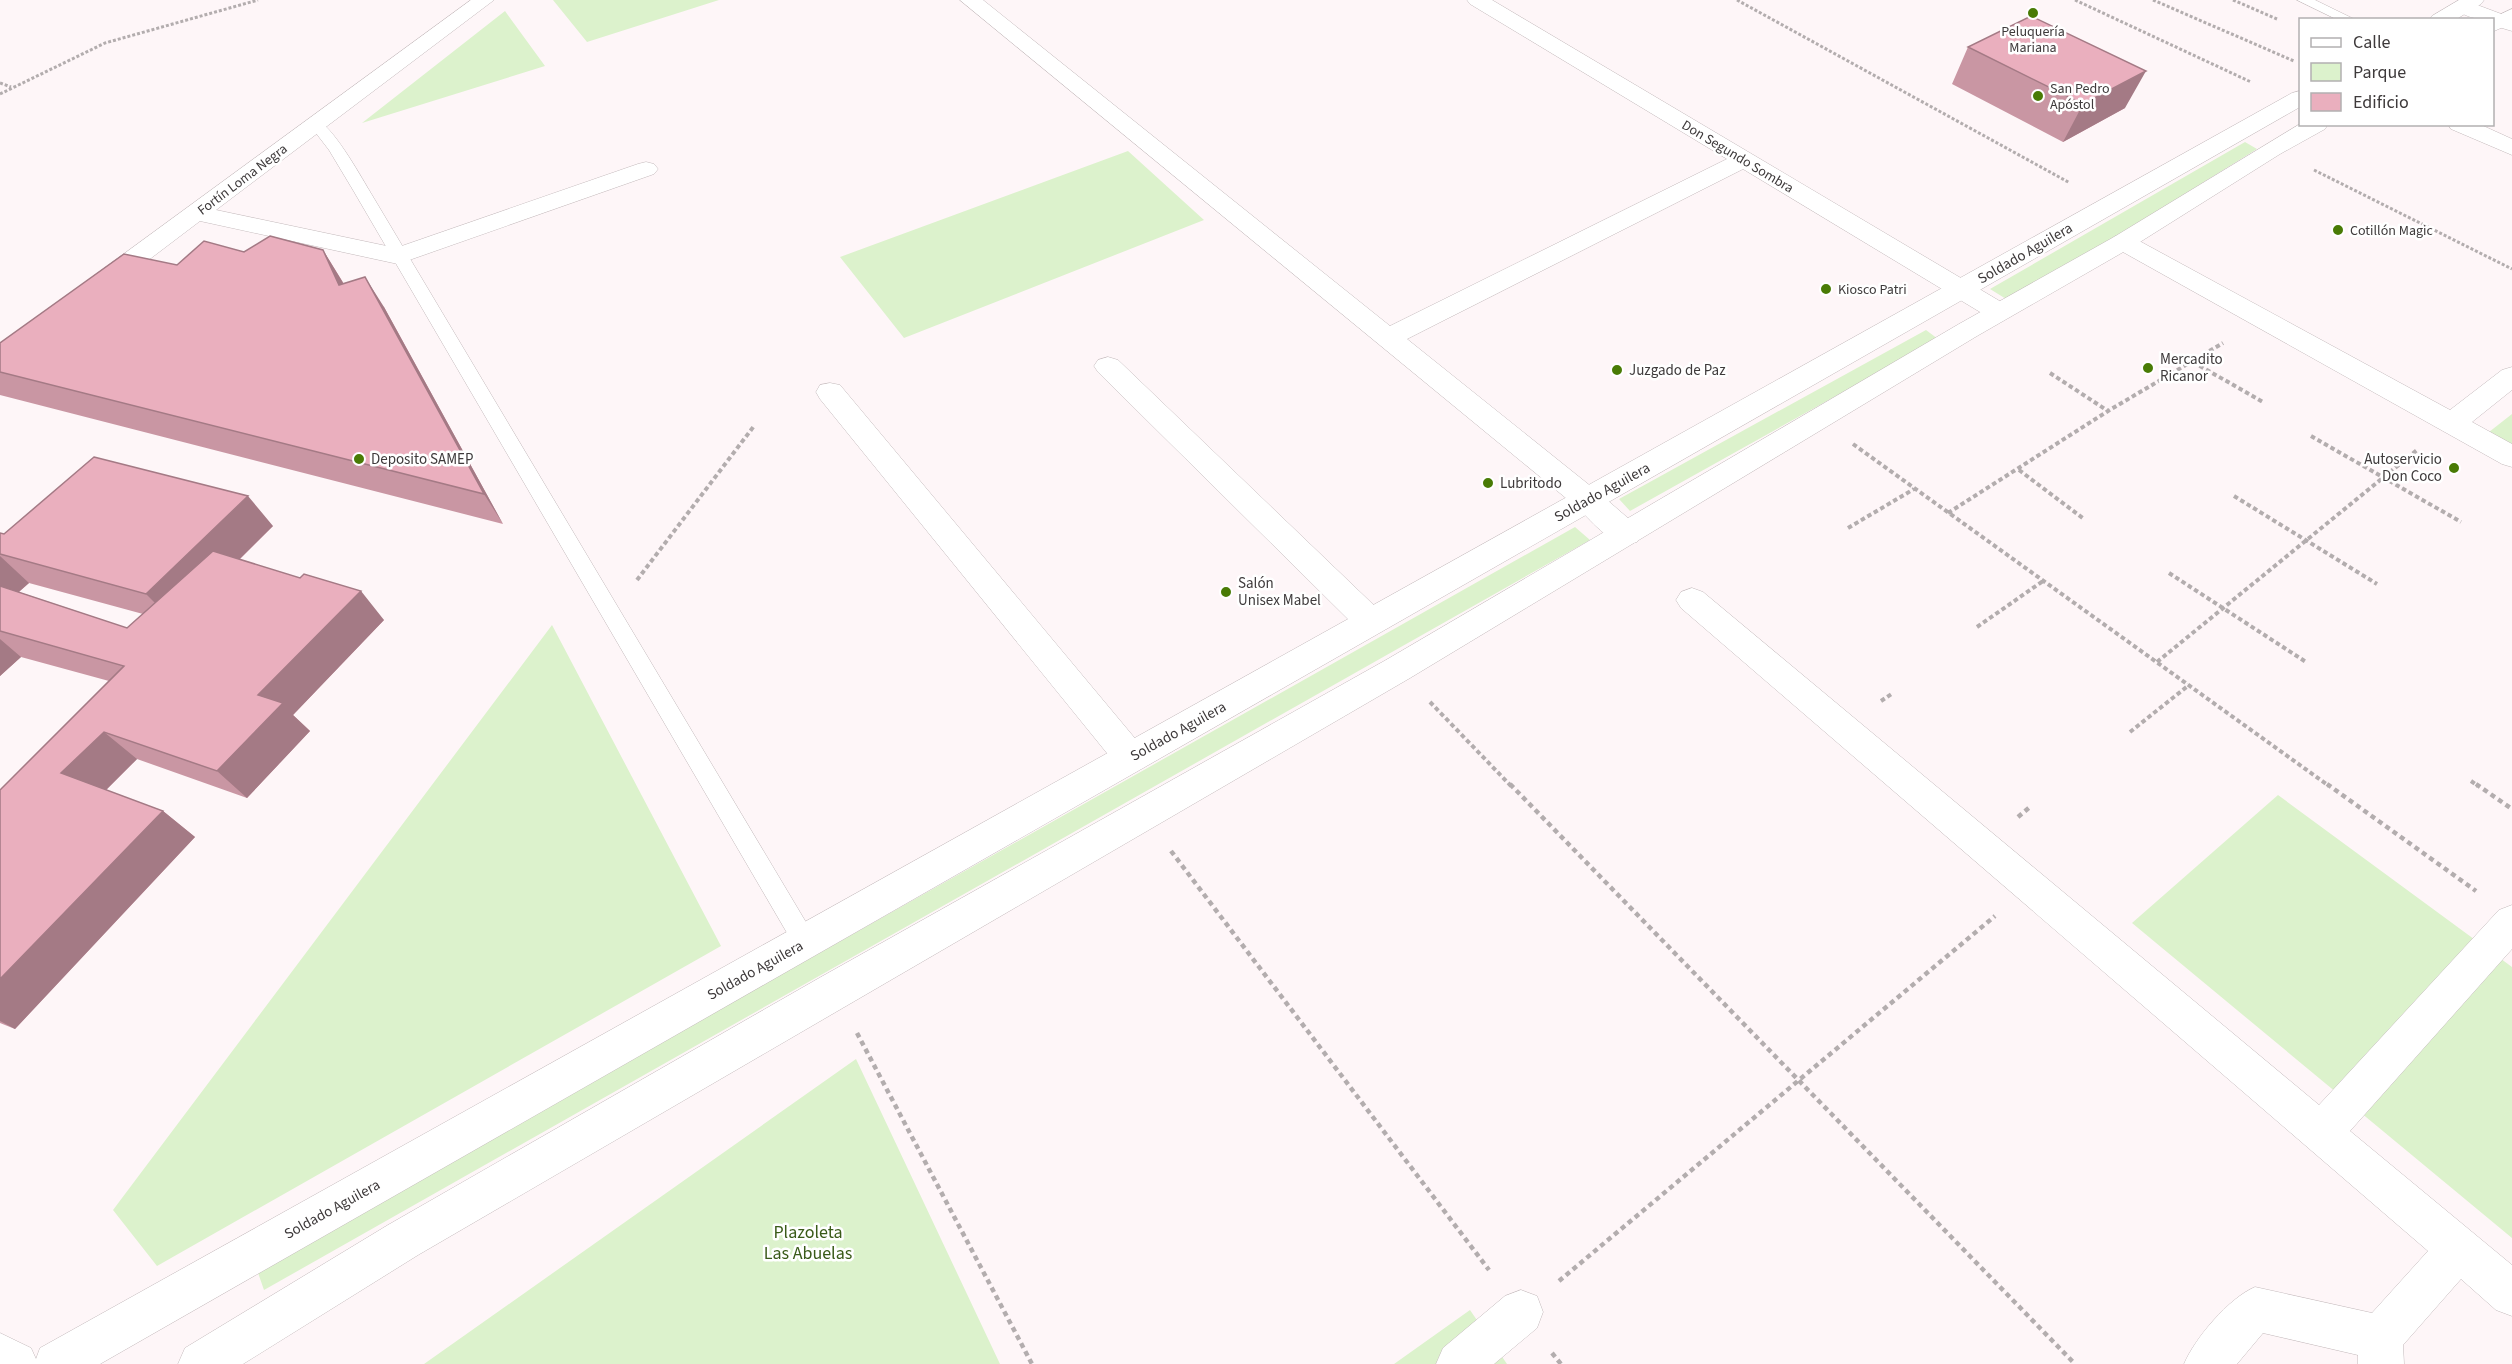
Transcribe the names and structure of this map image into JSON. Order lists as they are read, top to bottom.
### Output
{
  "streets": {
    "street": ["Don Segundo Sombra", "Fortín Loma Negra", "Soldado Aguilera"]
  },
  "crossings": [
    ["Don Segundo Sombra", "Soldado Aguilera"]
  ],
  "parks": ["Plazoleta Las Abuelas"],
  "places": [
    "Peluquería Mariana",
    "San Pedro Apóstol",
    "Cotillón Magic",
    "Kiosco Patri",
    "Mercadito Ricanor",
    "Juzgado de Paz",
    "Deposito SAMEP",
    "Autoservicio Don Coco",
    "Lubritodo",
    "Salón Unisex Mabel"
  ],
  "legend": ["Calle", "Parque", "Edificio"]
}
